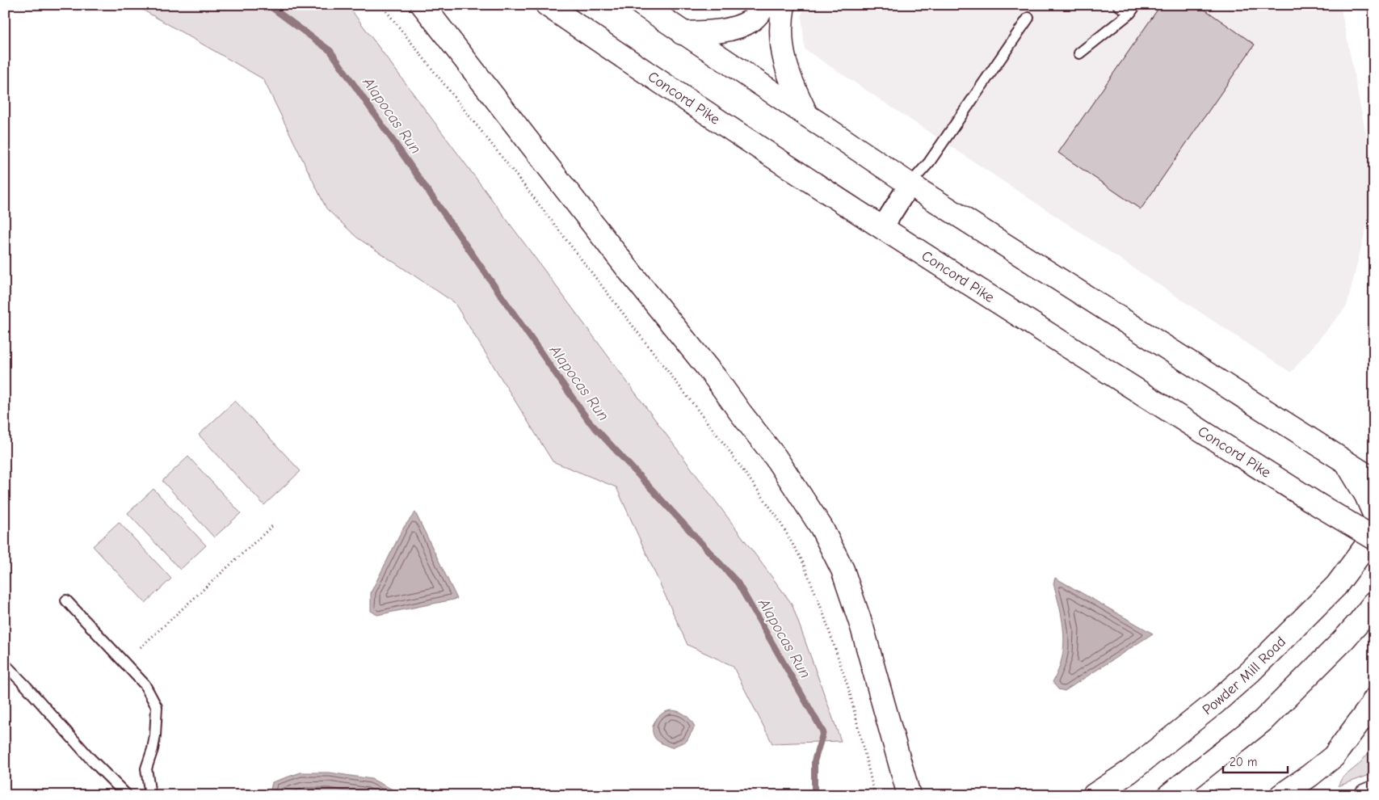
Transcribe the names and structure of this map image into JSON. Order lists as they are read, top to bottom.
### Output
{
  "streets": {
    "main road": ["Concord Pike", "Powder Mill Road"]
  },
  "water": ["Alapocas Run"],
  "scale_bar": "20 m"
}
